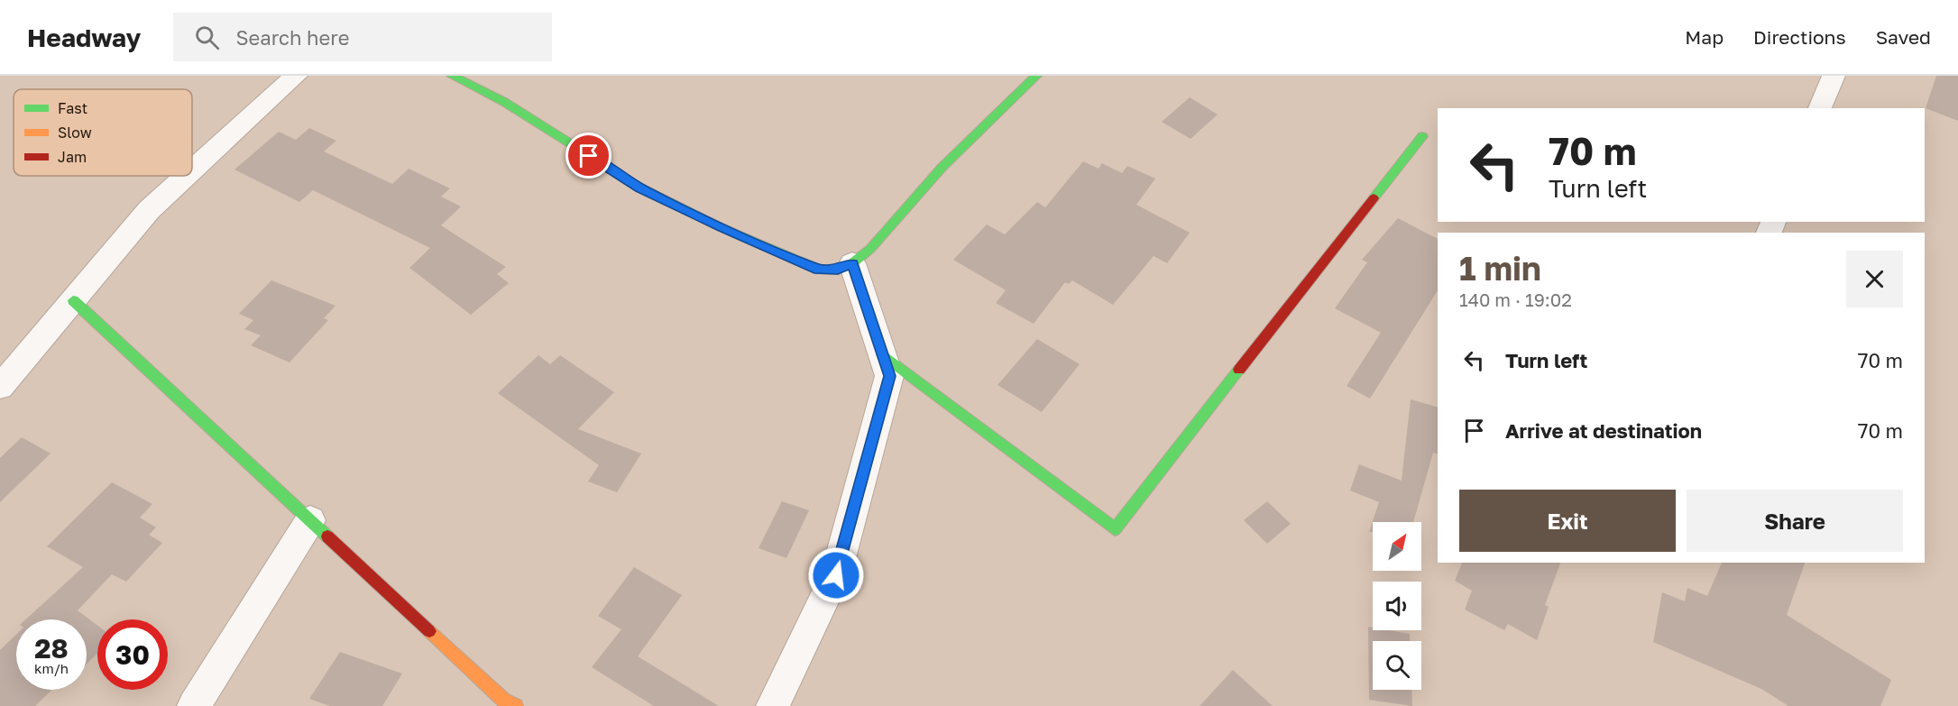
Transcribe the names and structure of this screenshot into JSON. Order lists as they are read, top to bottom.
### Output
{
  "legend": ["Fast", "Slow", "Jam"],
  "north": "top right",
  "page": {
    "header": "Headway",
    "search": "Search here",
    "nav": ["Map", "Directions", "Saved"],
    "turn": ["70 m", "Turn left"],
    "heading": ["1 min", "140 m · 19:02"],
    "list": [
      {
        "name": "Turn left",
        "value": "70 m"
      },
      {
        "name": "Arrive at destination",
        "value": "70 m"
      }
    ],
    "buttons": ["Exit", "Share"],
    "speed": "28 km/h",
    "limit": "30"
  }
}
